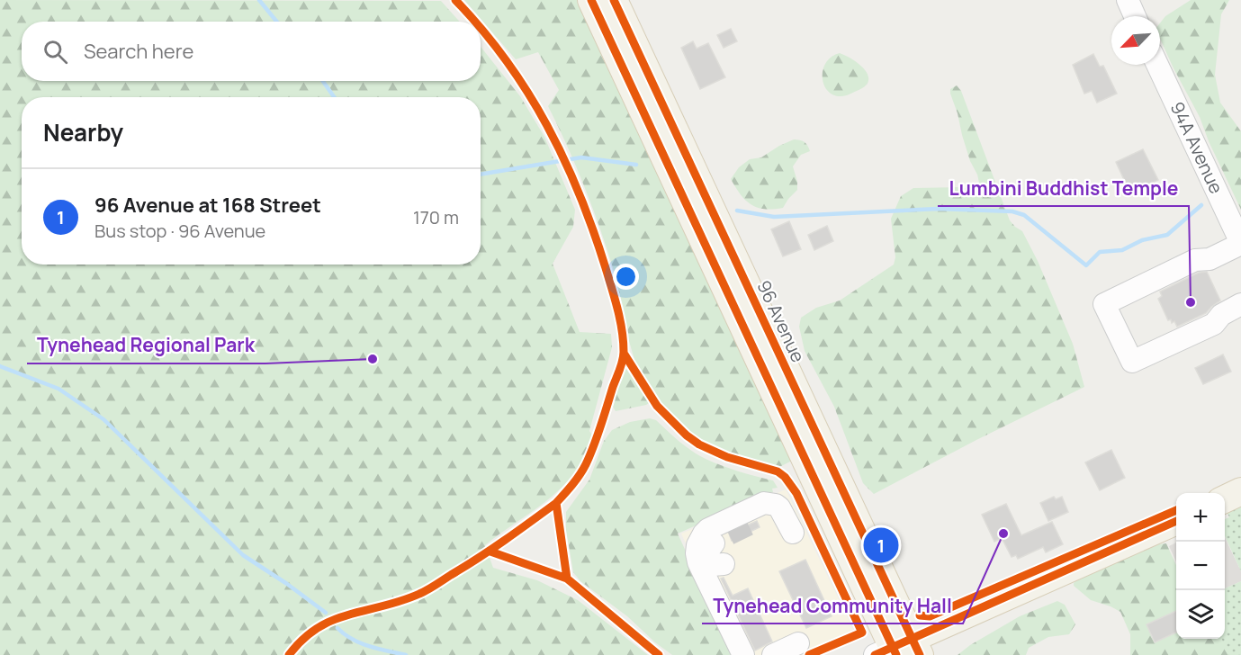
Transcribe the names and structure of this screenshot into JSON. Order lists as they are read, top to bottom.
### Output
{
  "streets": {
    "main road": ["96 Avenue"],
    "street": ["94A Avenue"]
  },
  "places": ["Lumbini Buddhist Temple", "Tynehead Regional Park", "Tynehead Community Hall"],
  "north": "bottom left",
  "page": {
    "search": "Search here",
    "heading": "Nearby",
    "list": [
      {
        "mark": "1",
        "name": "96 Avenue at 168 Street",
        "note": "Bus stop · 96 Avenue",
        "value": "170 m"
      }
    ],
    "map_buttons": ["+", "−"],
    "pins": "1"
  }
}
